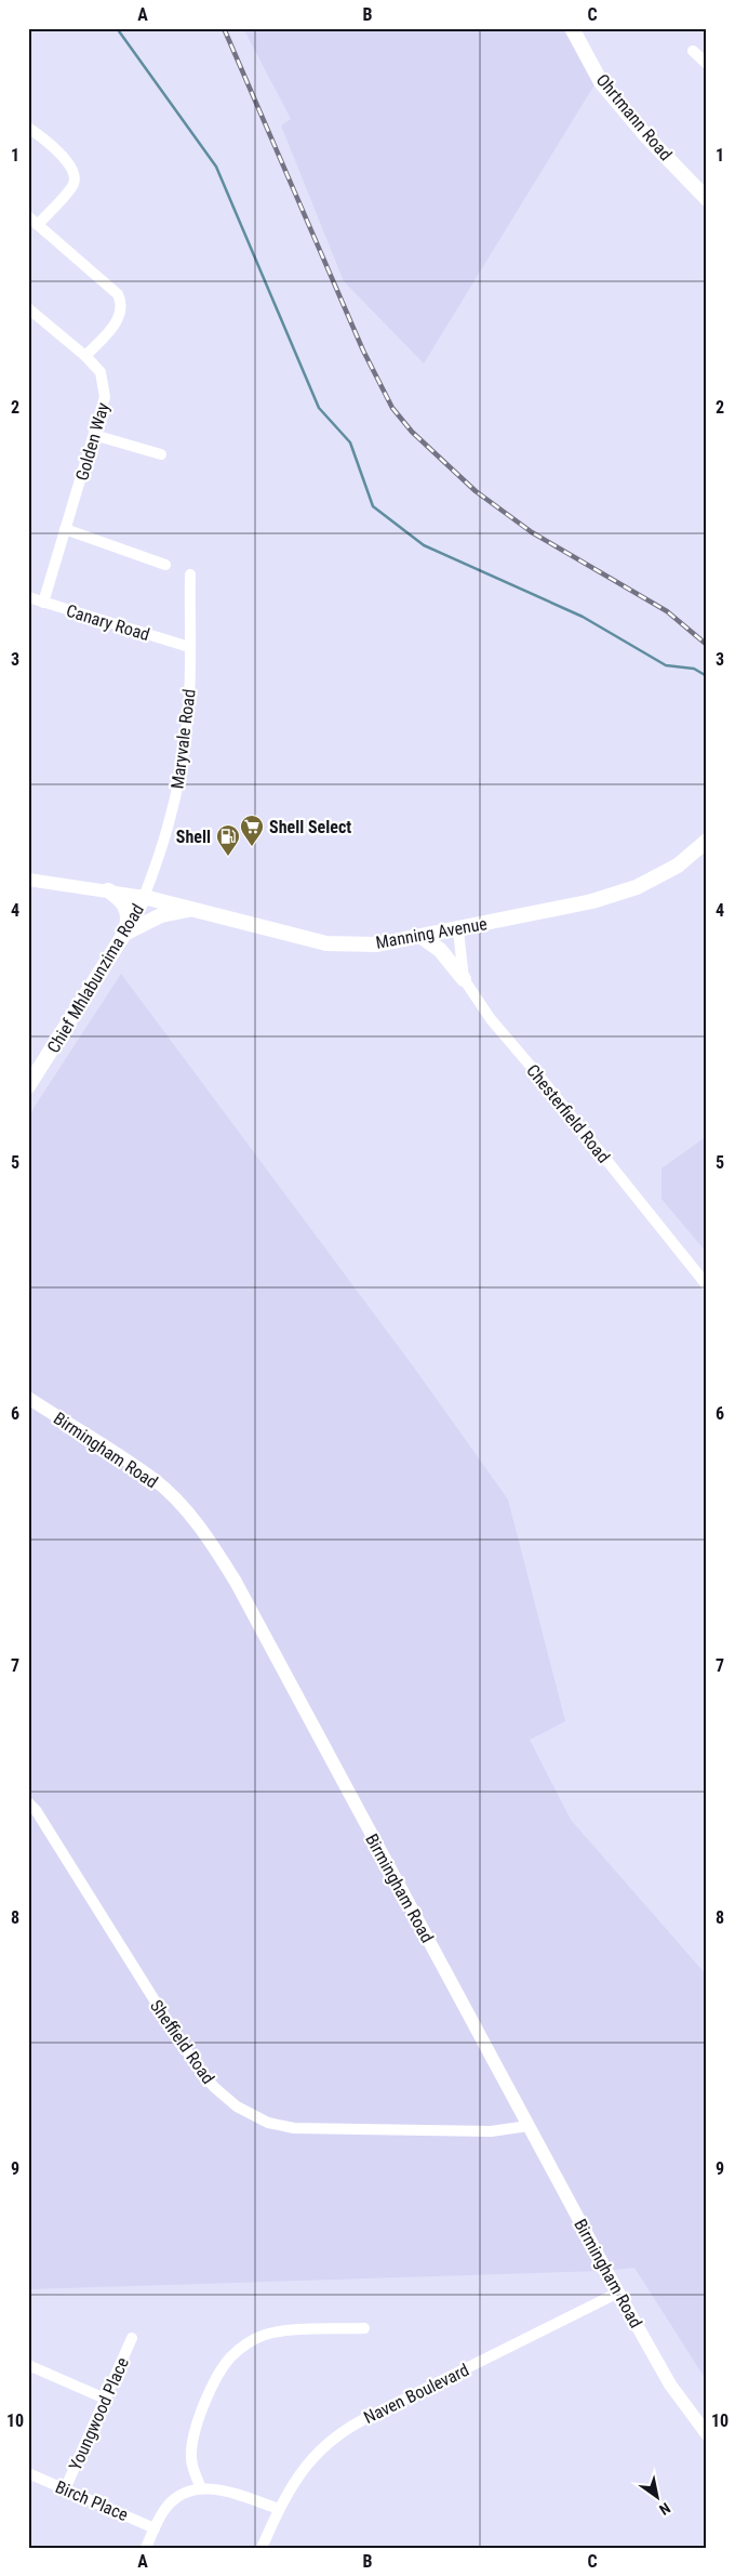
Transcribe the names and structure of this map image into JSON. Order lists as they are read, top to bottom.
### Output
{
  "streets": {
    "main road": ["Ohrtmann Road", "Manning Avenue", "Chief Mhlabunzima Road"],
    "street": [
      "Golden Way",
      "Canary Road",
      "Maryvale Road",
      "Chesterfield Road",
      "Birmingham Road",
      "Sheffield Road",
      "Naven Boulevard",
      "Youngwood Place",
      "Birch Place"
    ]
  },
  "crossings": [
    ["Golden Way", "Canary Road"],
    ["Canary Road", "Maryvale Road"],
    ["Maryvale Road", "Manning Avenue"],
    ["Maryvale Road", "Chief Mhlabunzima Road"],
    ["Manning Avenue", "Chief Mhlabunzima Road"],
    ["Birmingham Road", "Sheffield Road"],
    ["Birmingham Road", "Naven Boulevard"],
    ["Youngwood Place", "Birch Place"]
  ],
  "places": {
    "supermarket": ["Shell Select"],
    "fuel station": ["Shell"]
  },
  "north": "bottom right",
  "grid": {
    "columns": ["A", "B", "C"],
    "rows": [
      "1",
      "2",
      "3",
      "4",
      "5",
      "6",
      "7",
      "8",
      "9",
      "10"
    ]
  }
}
